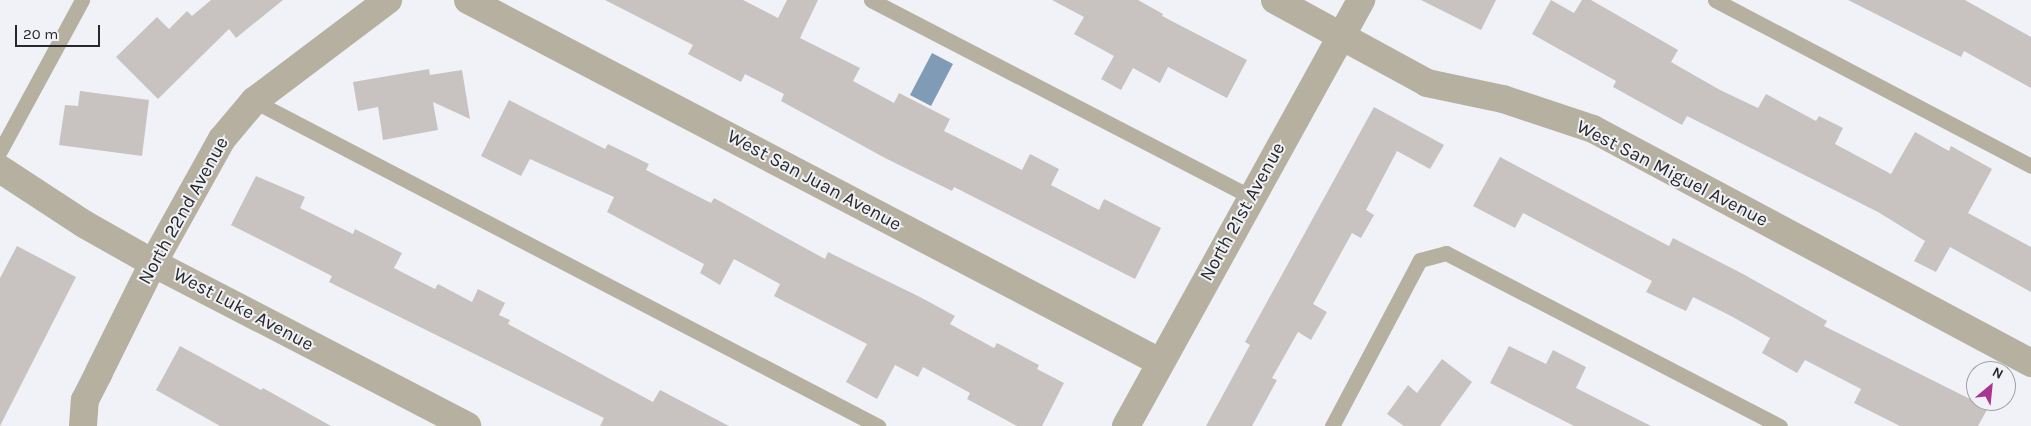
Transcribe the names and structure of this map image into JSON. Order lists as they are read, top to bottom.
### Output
{
  "streets": {
    "street": [
      "West San Miguel Avenue",
      "West San Juan Avenue",
      "North 22nd Avenue",
      "North 21st Avenue",
      "West Luke Avenue"
    ]
  },
  "crossings": [
    ["West San Miguel Avenue", "North 21st Avenue"],
    ["West San Juan Avenue", "North 21st Avenue"],
    ["North 22nd Avenue", "West Luke Avenue"]
  ],
  "scale_bar": "20 m",
  "north": "top right"
}
